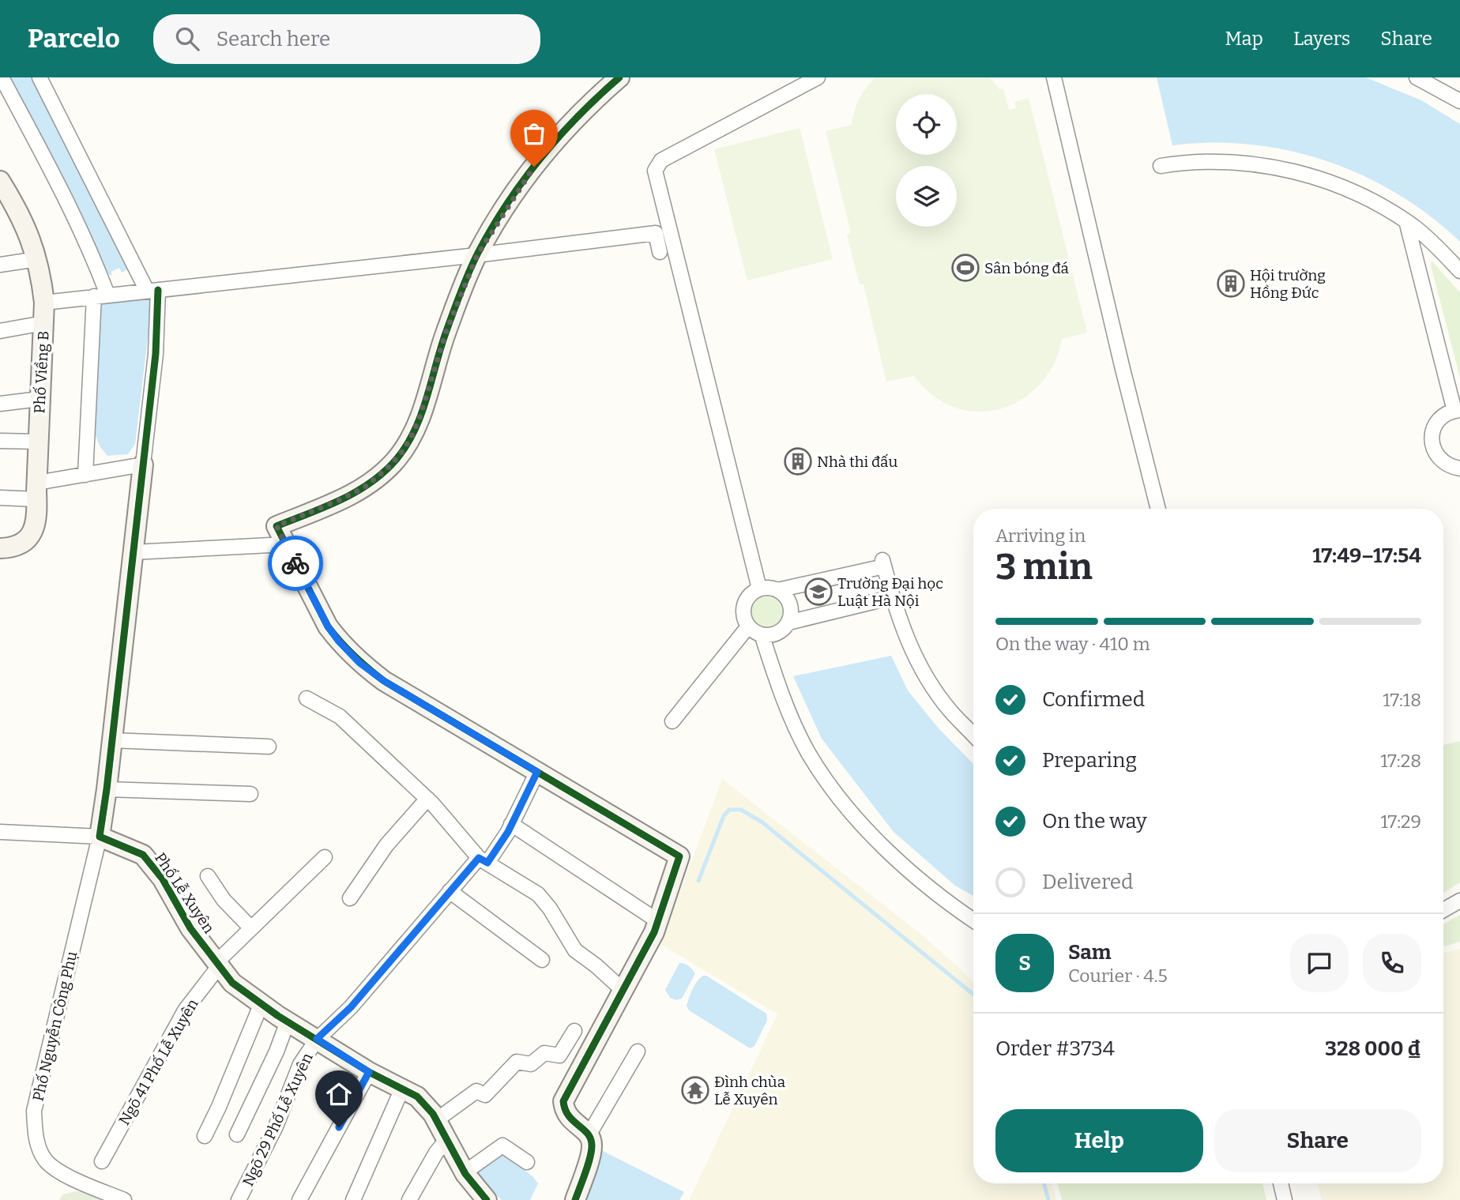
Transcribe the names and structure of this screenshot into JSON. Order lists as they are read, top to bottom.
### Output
{
  "streets": {
    "street": [
      "Phố Viềng B",
      "Phố Lễ Xuyên",
      "Phố Nguyễn Công Phụ",
      "Ngõ 41 Phố Lễ Xuyên",
      "Ngõ 29 Phố Lễ Xuyên"
    ]
  },
  "crossings": [
    ["Phố Lễ Xuyên", "Phố Nguyễn Công Phụ"],
    ["Phố Lễ Xuyên", "Ngõ 41 Phố Lễ Xuyên"],
    ["Phố Lễ Xuyên", "Ngõ 29 Phố Lễ Xuyên"]
  ],
  "places": {
    "sports": ["Sân bóng đá"],
    "building": ["Hội trường Hồng Đức", "Nhà thi đấu"],
    "school or university": ["Trường Đại học Luật Hà Nội"],
    "temple": ["Đình chùa Lễ Xuyên"]
  },
  "page": {
    "header": "Parcelo",
    "search": "Search here",
    "nav": ["Map", "Layers", "Share"],
    "heading": ["3 min", "Arriving in", "17:49–17:54"],
    "panel": [
      "Sam",
      "Courier · 4.5",
      "Order #3734",
      "328 000 ₫"
    ],
    "bar": "On the way · 410 m",
    "list": [
      ["Confirmed", "17:18"],
      ["Preparing", "17:28"],
      ["On the way", "17:29"],
      "Delivered"
    ],
    "round": "S",
    "buttons": ["Help", "Share"]
  }
}
